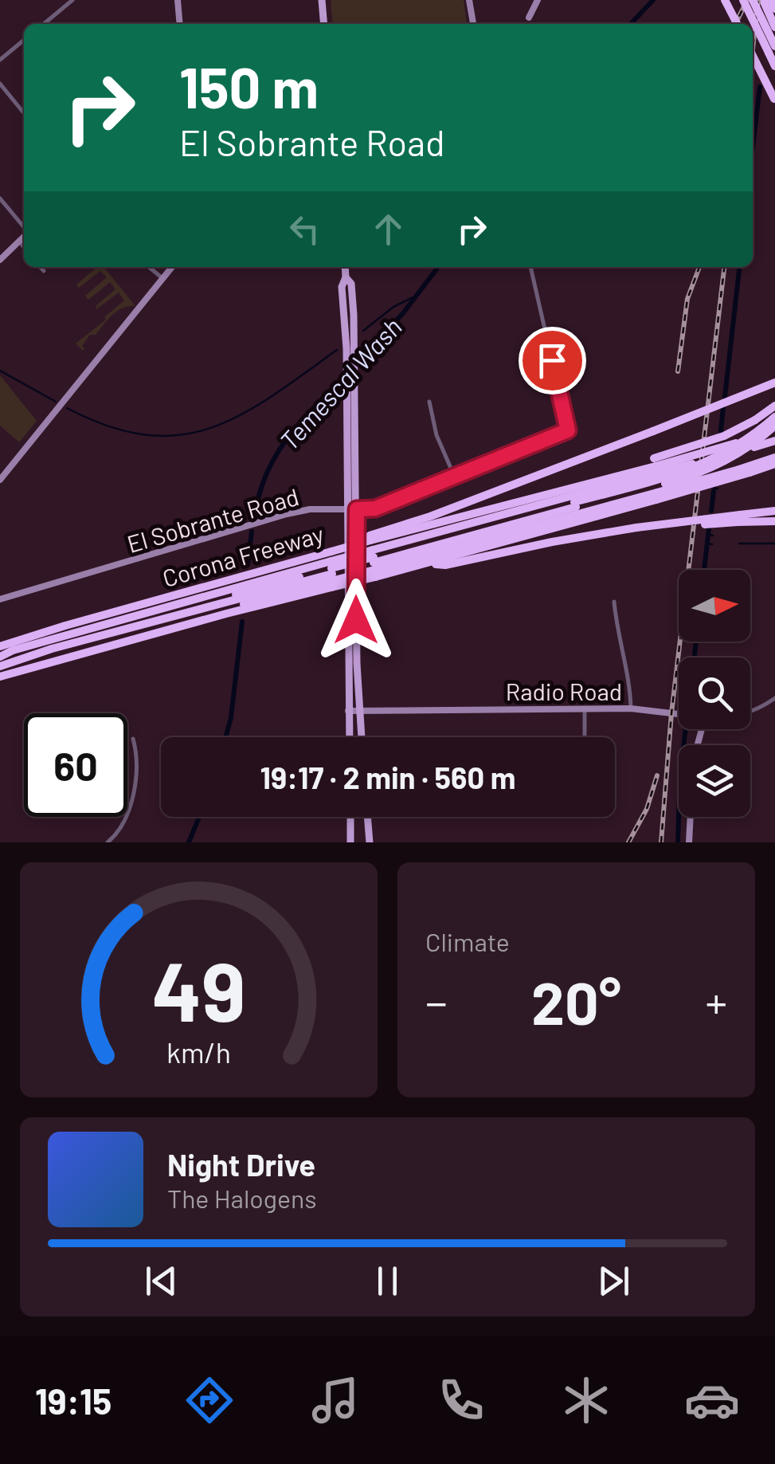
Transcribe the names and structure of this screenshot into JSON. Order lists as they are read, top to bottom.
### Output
{
  "streets": {
    "highway": ["Corona Freeway"],
    "street": ["El Sobrante Road", "Radio Road"]
  },
  "water": ["Temescal Wash"],
  "north": "right",
  "page": {
    "turn": ["150 m", "El Sobrante Road"],
    "limit": "60",
    "trip": "19:17 · 2 min · 560 m",
    "tile": "Climate",
    "heat": ["−", "20°", "+"],
    "song": ["Night Drive", "The Halogens"],
    "tabs": "19:15",
    "gauge": ["49", "km/h"]
  }
}
